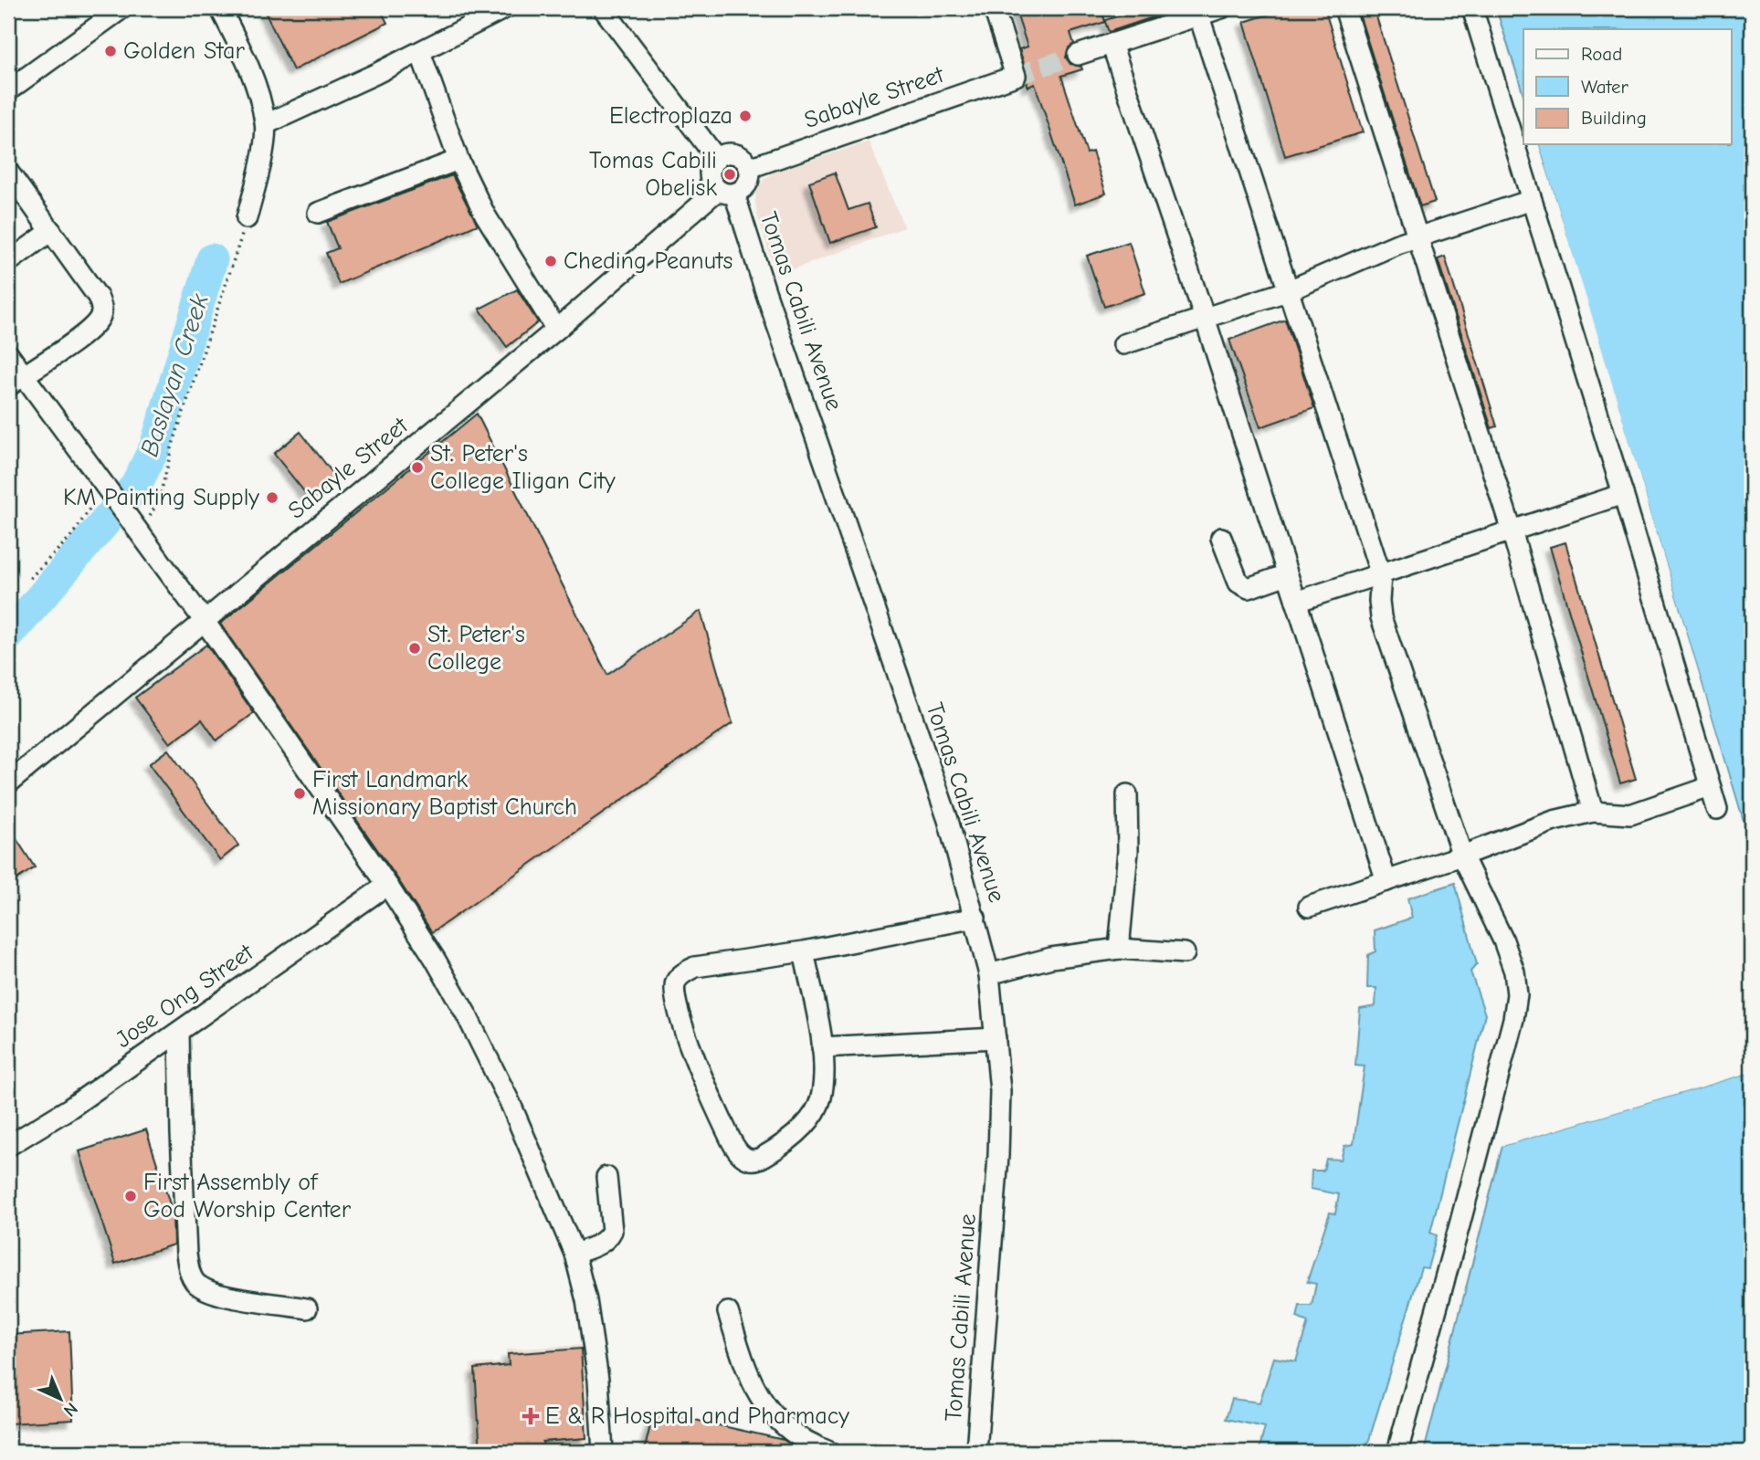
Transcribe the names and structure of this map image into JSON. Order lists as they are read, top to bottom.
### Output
{
  "streets": {
    "street": ["Sabayle Street", "Tomas Cabili Avenue", "Jose Ong Street"]
  },
  "crossings": [
    ["Sabayle Street", "Tomas Cabili Avenue"]
  ],
  "water": ["Baslayan Creek"],
  "places": {
    "other": [
      "Golden Star",
      "Electroplaza",
      "Tomas Cabili Obelisk",
      "Cheding Peanuts",
      "St. Peter's College Iligan City",
      "KM Painting Supply",
      "St. Peter's College",
      "First Landmark Missionary Baptist Church",
      "First Assembly of God Worship Center"
    ],
    "health": ["E & R Hospital and Pharmacy"]
  },
  "legend": ["Road", "Water", "Building"],
  "north": "bottom right"
}
